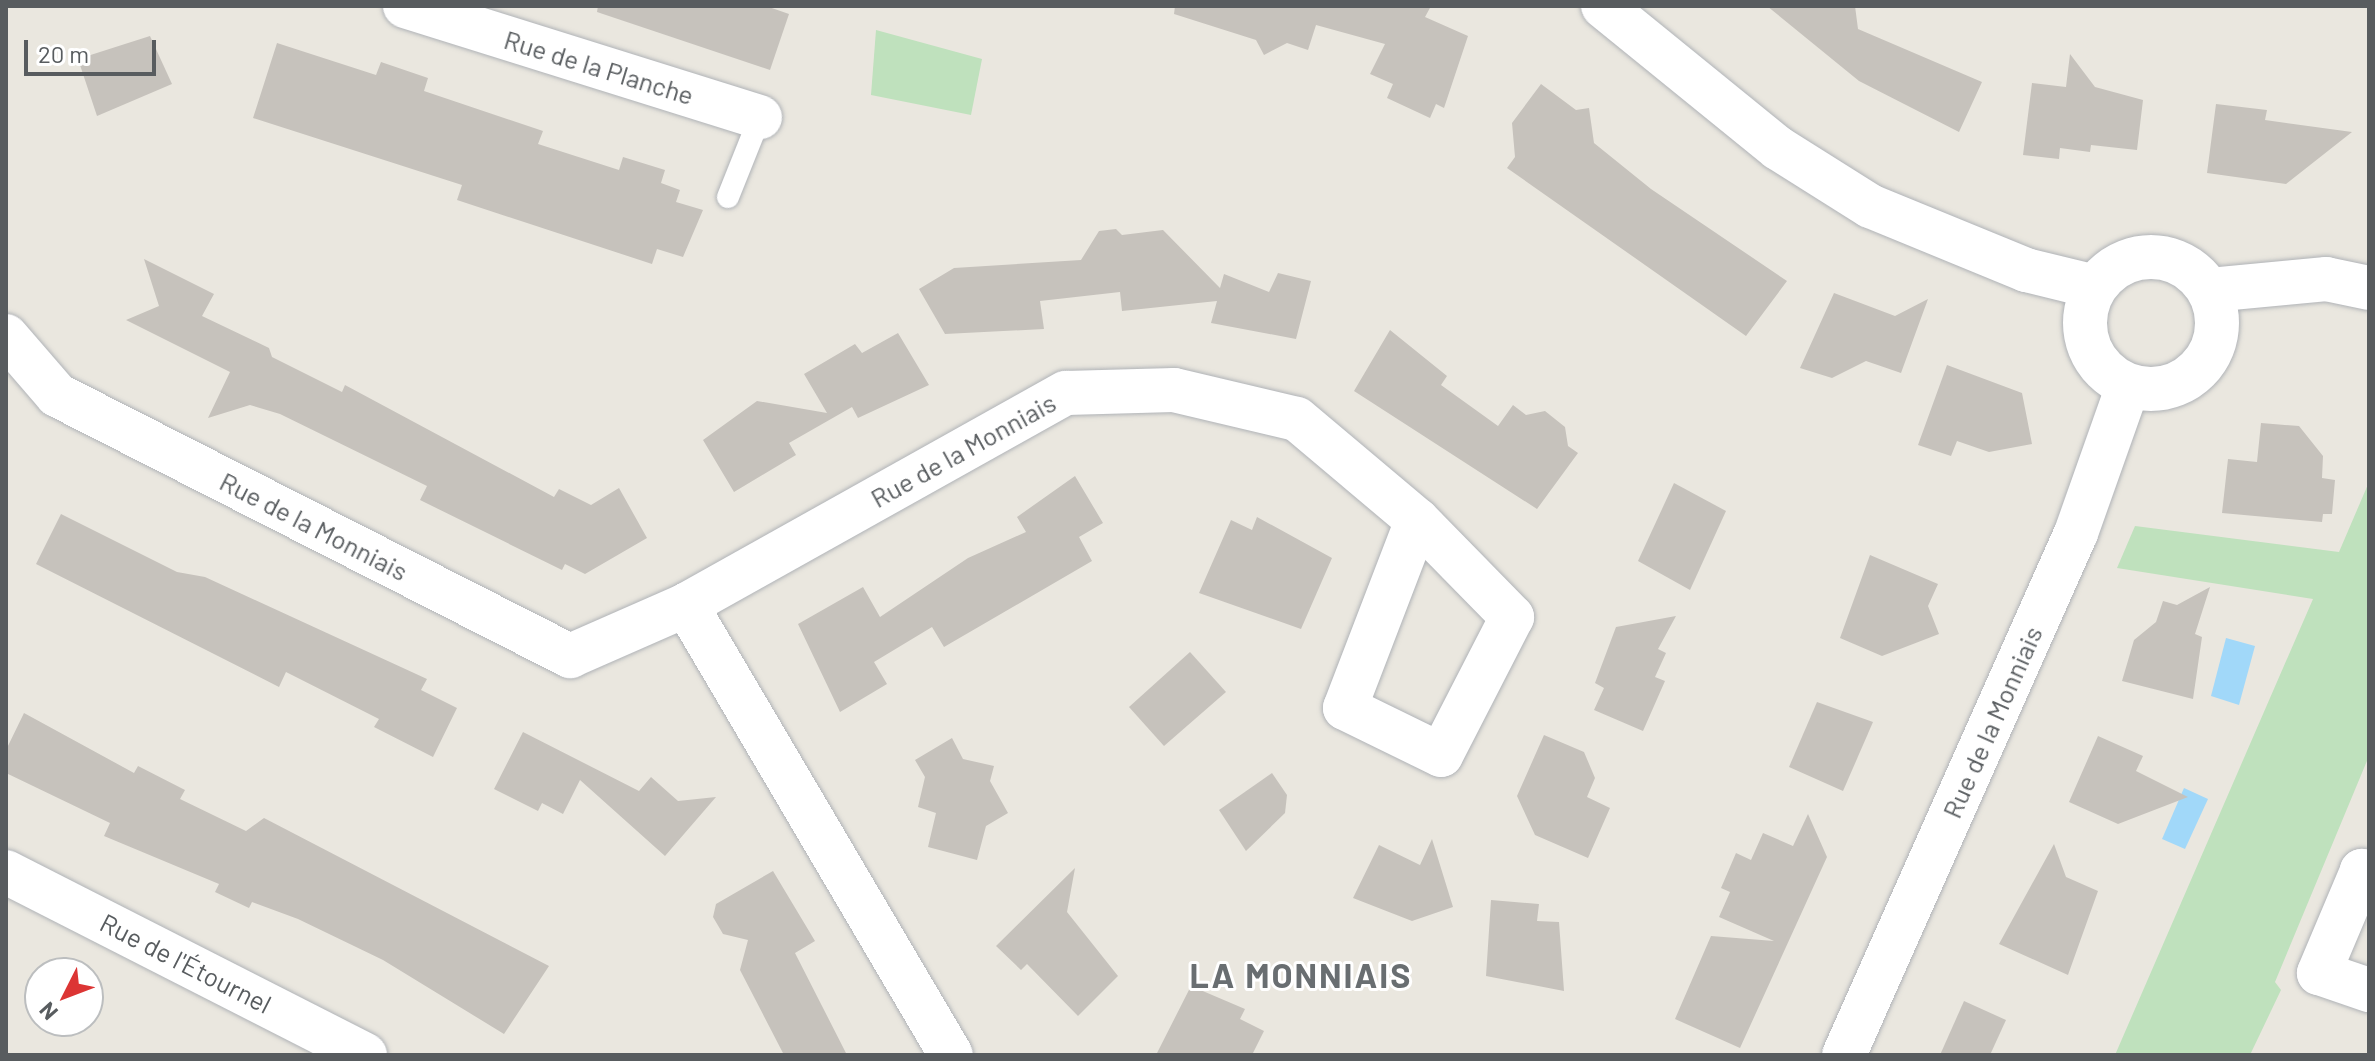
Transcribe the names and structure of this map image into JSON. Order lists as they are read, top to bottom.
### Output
{
  "streets": {
    "street": ["Rue de la Planche", "Rue de la Monniais", "Rue de l'Étournel"]
  },
  "districts": ["LA MONNIAIS"],
  "scale_bar": "20 m",
  "north": "bottom left"
}
